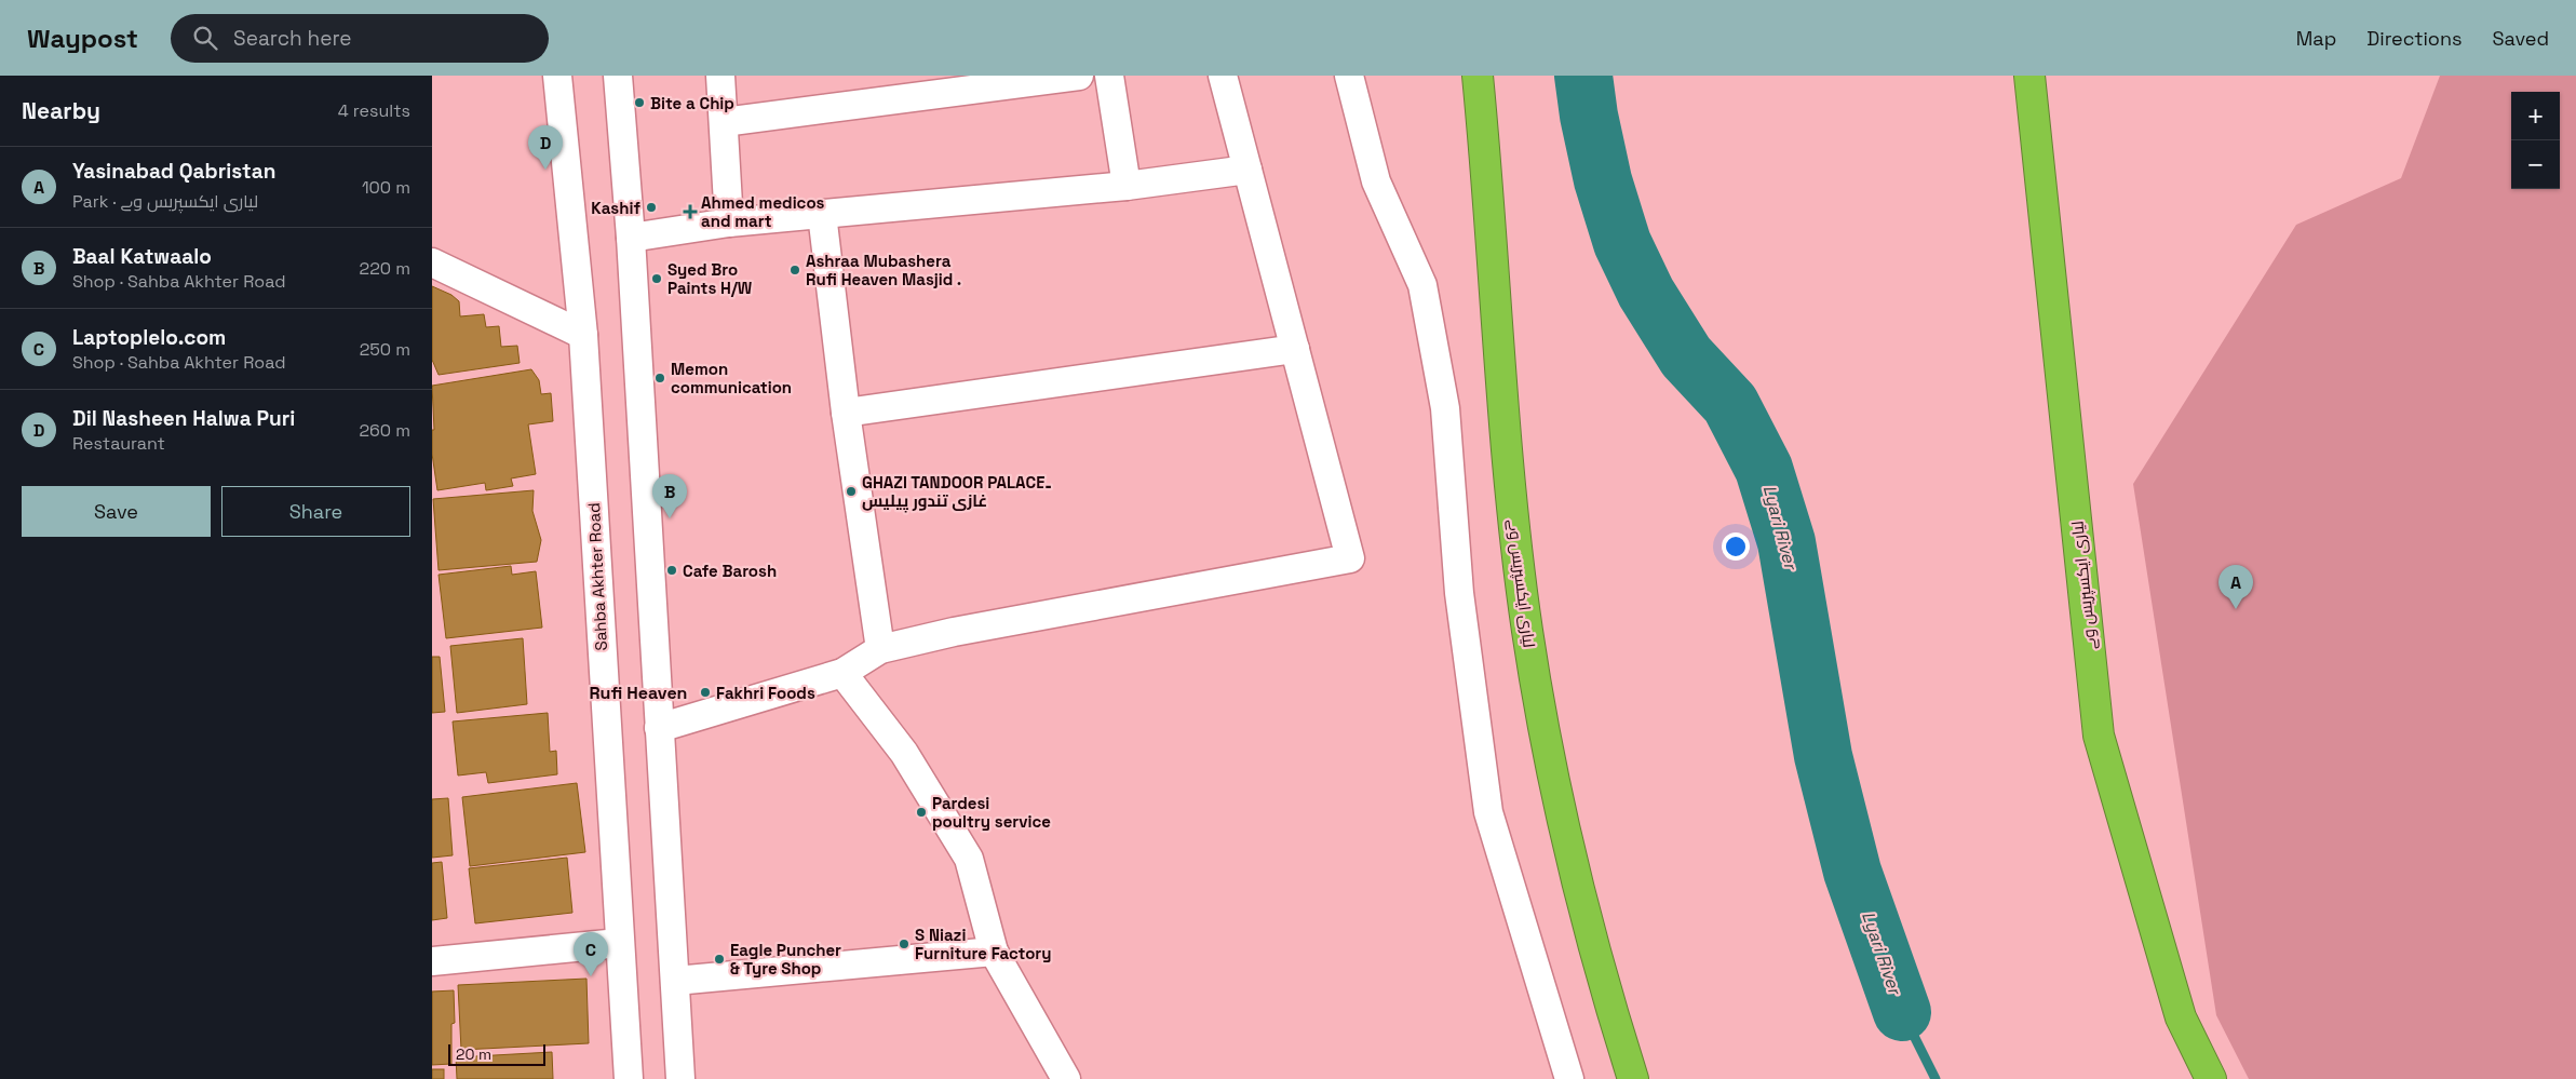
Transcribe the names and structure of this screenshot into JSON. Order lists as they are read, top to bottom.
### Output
{
  "streets": {
    "highway": ["لیاری ایکسپریس وے"],
    "street": ["Sahba Akhter Road"]
  },
  "districts": ["Rufi Heaven"],
  "water": ["Lyari River"],
  "places": {
    "other": [
      "Bite a Chip",
      "Kashif",
      "Ashraa Mubashera Rufi Heaven Masjid .",
      "Syed Bro Paints H/W",
      "Memon communication",
      "GHAZI TANDOOR PALACE۔ غازی تندور پیلیس",
      "Cafe Barosh",
      "Fakhri Foods",
      "Pardesi poultry service",
      "S Niazi Furniture Factory",
      "Eagle Puncher & Tyre Shop"
    ],
    "health": ["Ahmed medicos and mart"]
  },
  "scale_bar": "20 m",
  "page": {
    "header": "Waypost",
    "search": "Search here",
    "nav": ["Map", "Directions", "Saved"],
    "heading": ["Nearby", "4 results"],
    "map_buttons": ["+", "−"],
    "pins": [
      "D",
      "B",
      "A",
      "C"
    ],
    "list": [
      {
        "mark": "A",
        "name": "Yasinabad Qabristan",
        "note": "Park · لیاری ایکسپریس وے",
        "value": "100 m"
      },
      {
        "mark": "B",
        "name": "Baal Katwaalo",
        "note": "Shop · Sahba Akhter Road",
        "value": "220 m"
      },
      {
        "mark": "C",
        "name": "Laptoplelo.com",
        "note": "Shop · Sahba Akhter Road",
        "value": "250 m"
      },
      {
        "mark": "D",
        "name": "Dil Nasheen Halwa Puri",
        "note": "Restaurant",
        "value": "260 m"
      }
    ],
    "buttons": ["Save", "Share"],
    "scale": "20 m"
  }
}
